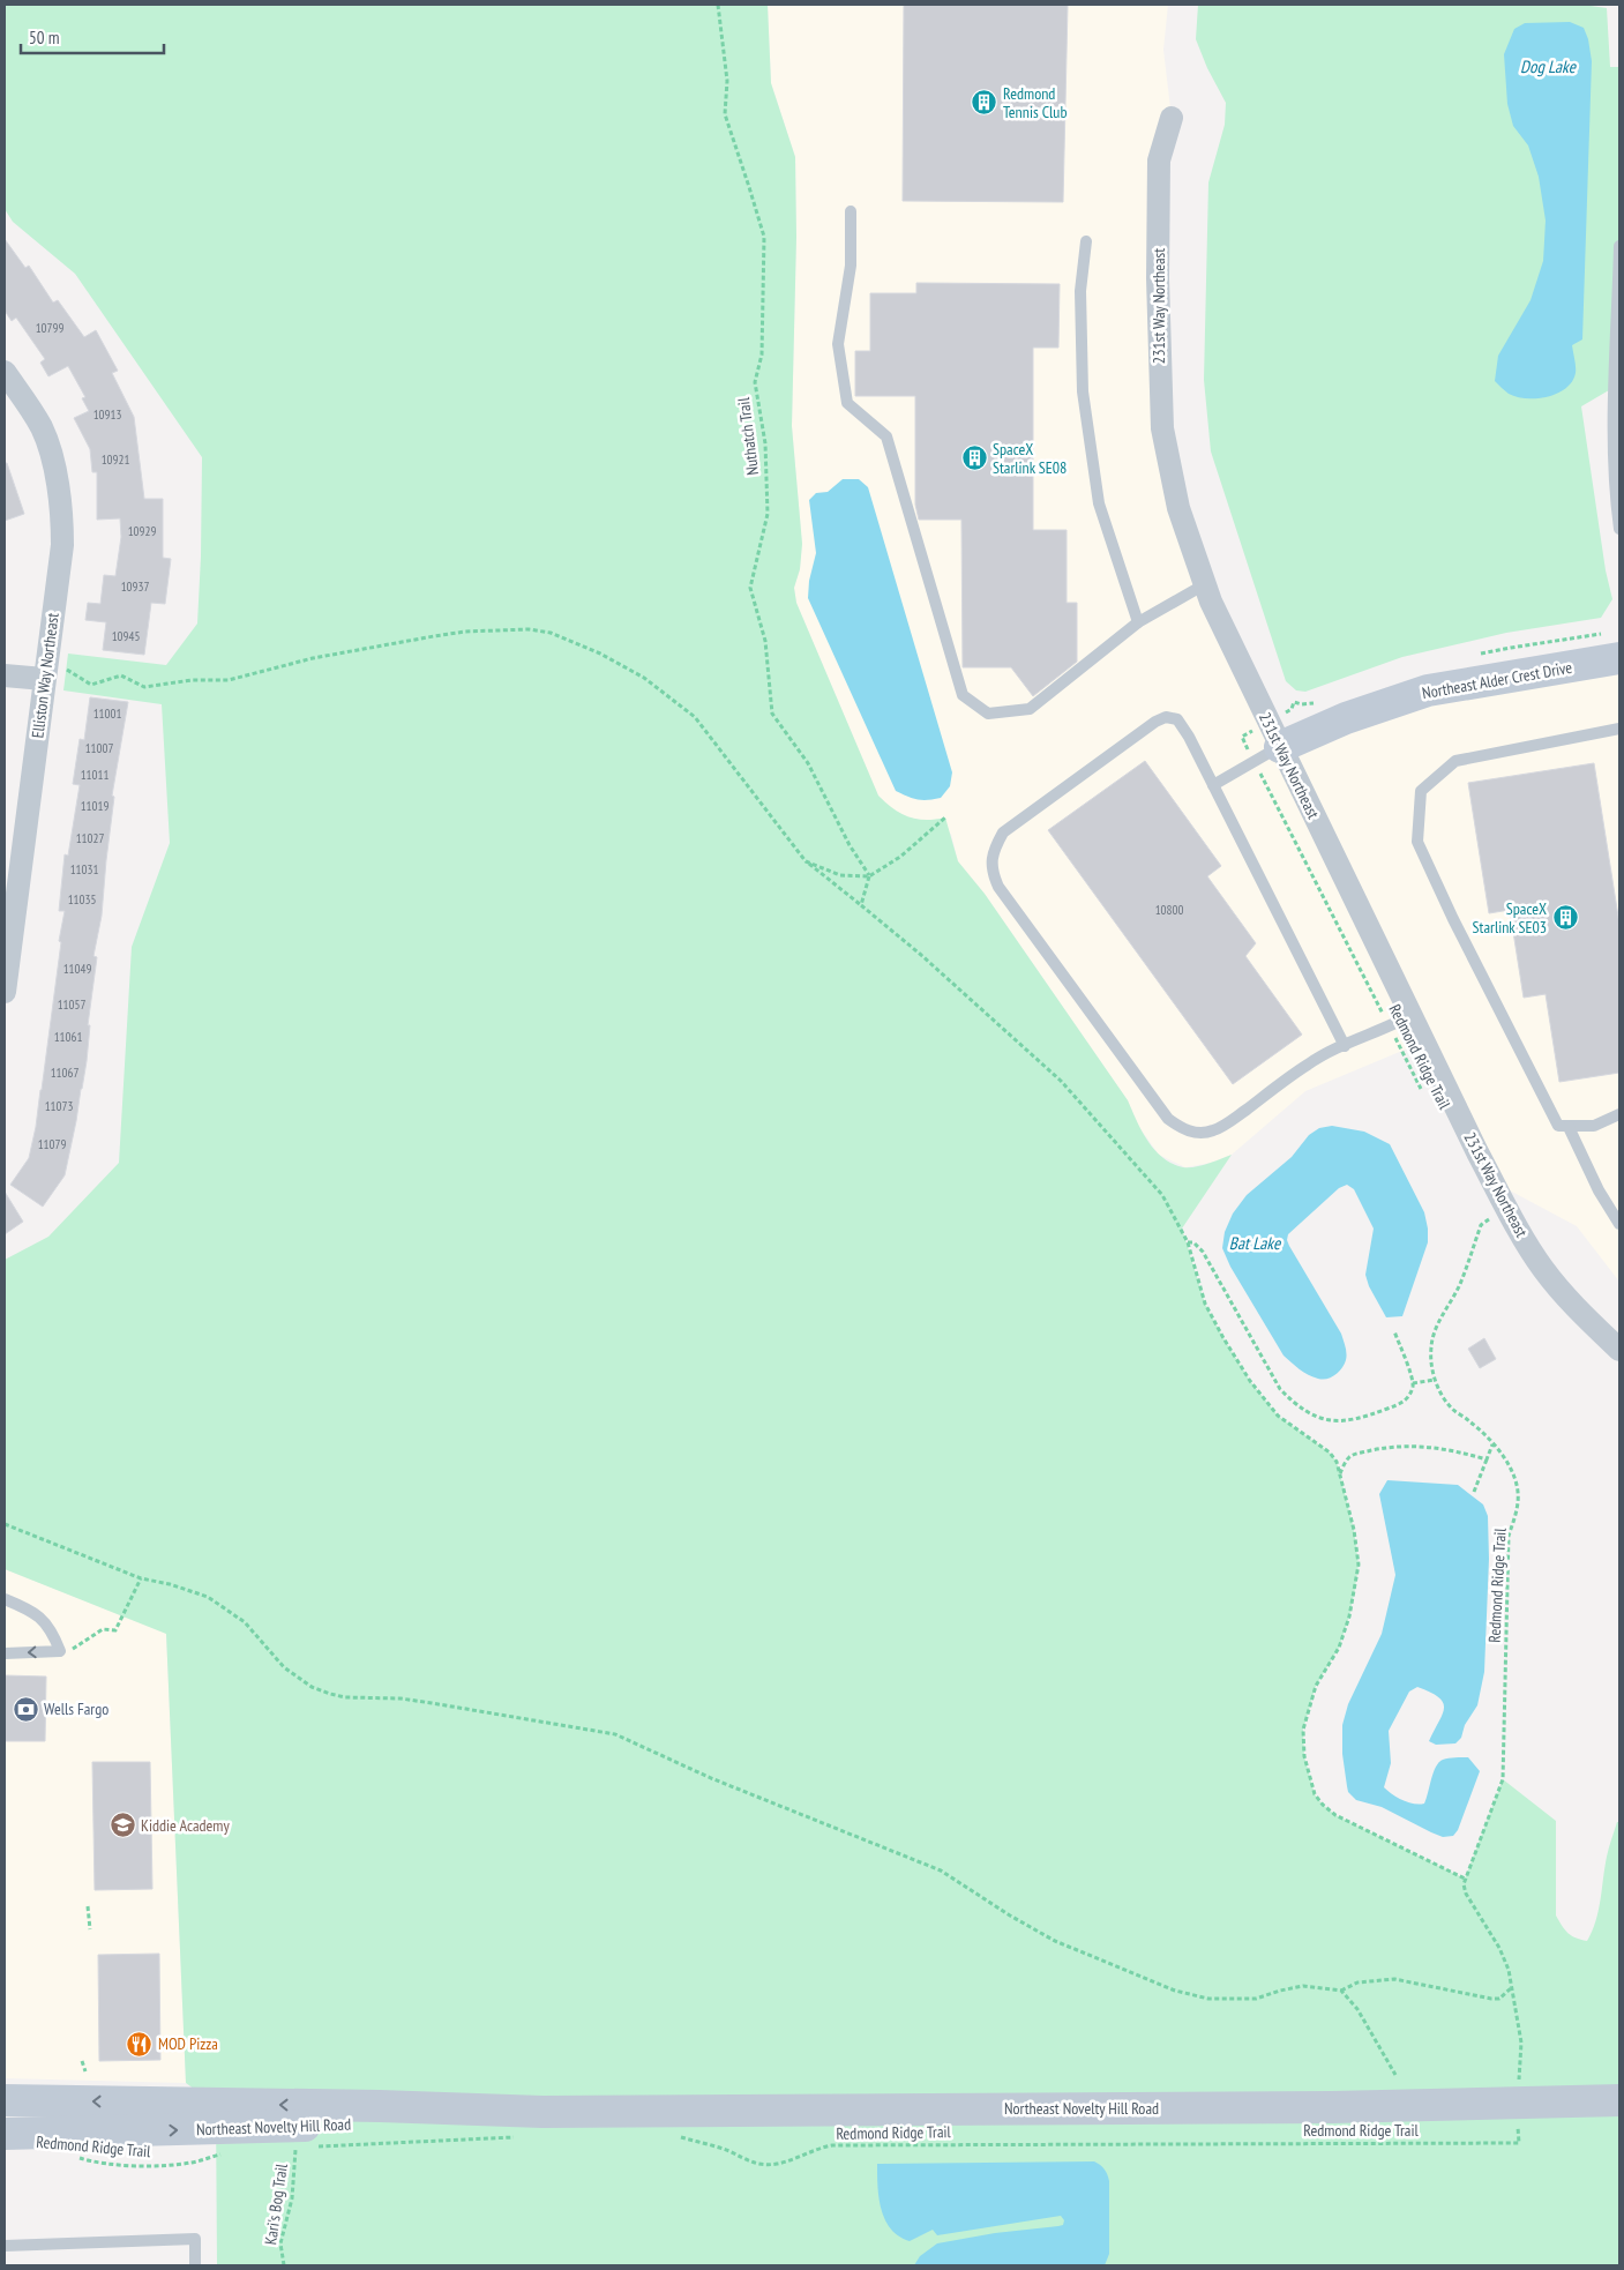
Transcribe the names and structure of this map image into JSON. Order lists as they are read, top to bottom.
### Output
{
  "streets": {
    "main road": ["Northeast Alder Crest Drive", "Northeast Novelty Hill Road"],
    "street": ["231st Way Northeast", "Elliston Way Northeast"],
    "path": ["Nuthatch Trail", "Redmond Ridge Trail", "Kari's Bog Trail"]
  },
  "crossings": [
    ["231st Way Northeast", "Northeast Alder Crest Drive"],
    ["231st Way Northeast", "Redmond Ridge Trail"],
    ["Northeast Alder Crest Drive", "Redmond Ridge Trail"]
  ],
  "water": ["Dog Lake", "Bat Lake"],
  "places": {
    "building": ["Redmond Tennis Club", "SpaceX Starlink SE08", "SpaceX Starlink SE03"],
    "bank": ["Wells Fargo"],
    "school or university": ["Kiddie Academy"],
    "restaurant": ["MOD Pizza"]
  },
  "house_numbers": [
    "10799",
    "10913",
    "10921",
    "10929",
    "10937",
    "10945",
    "11001",
    "11007",
    "11011",
    "11019",
    "11027",
    "11031",
    "11035",
    "10800",
    "11049",
    "11057",
    "11061",
    "11067",
    "11073",
    "11079"
  ],
  "scale_bar": "50 m"
}
